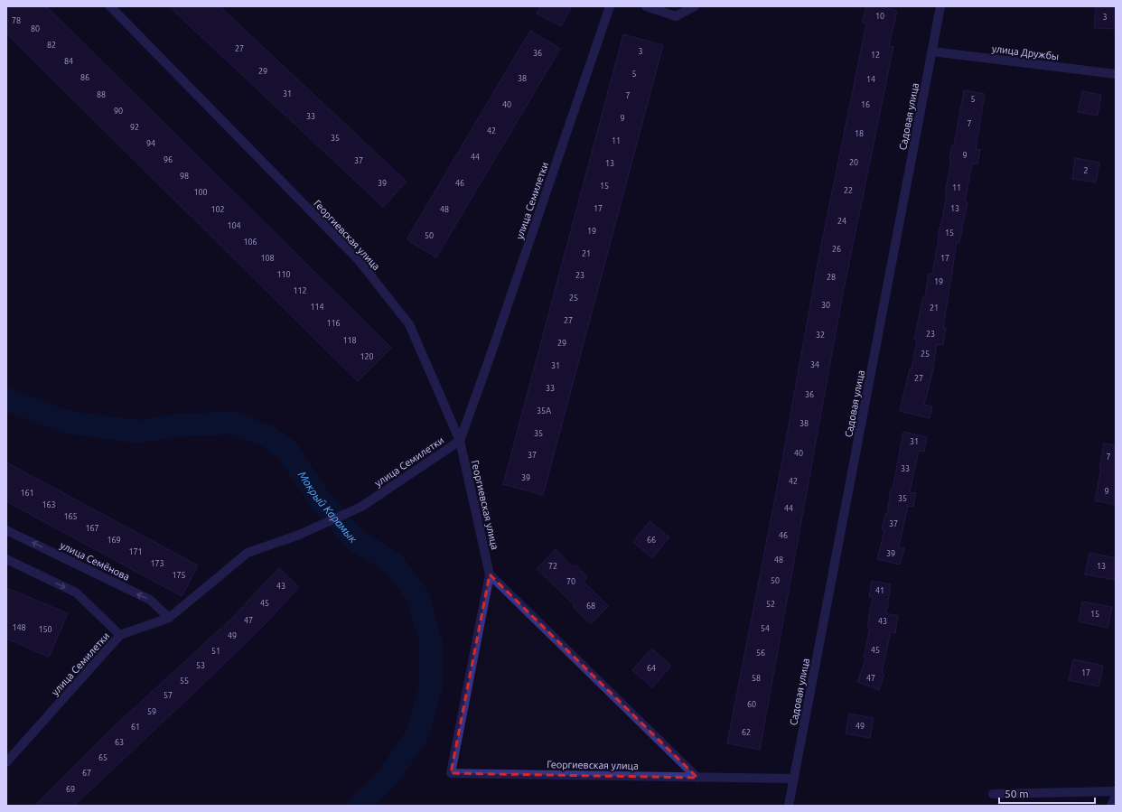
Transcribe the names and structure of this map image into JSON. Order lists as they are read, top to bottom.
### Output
{
  "streets": {
    "street": [
      "улица Дружбы",
      "Садовая улица",
      "улица Семилетки",
      "Георгиевская улица",
      "улица Семёнова"
    ]
  },
  "crossings": [
    ["улица Дружбы", "Садовая улица"],
    ["Садовая улица", "Георгиевская улица"],
    ["улица Семилетки", "Георгиевская улица"],
    ["улица Семилетки", "улица Семёнова"]
  ],
  "water": ["Мокрый Карамык"],
  "house_numbers": [
    "10",
    "3",
    "78",
    "80",
    "82",
    "27",
    "3",
    "36",
    "12",
    "84",
    "29",
    "5",
    "86",
    "38",
    "14",
    "31",
    "88",
    "7",
    "5",
    "40",
    "16",
    "90",
    "33",
    "9",
    "7",
    "92",
    "42",
    "18",
    "35",
    "11",
    "94",
    "9",
    "44",
    "96",
    "37",
    "20",
    "13",
    "2",
    "98",
    "39",
    "46",
    "15",
    "11",
    "22",
    "100",
    "17",
    "13",
    "102",
    "48",
    "24",
    "104",
    "19",
    "15",
    "50",
    "106",
    "26",
    "21",
    "108",
    "17",
    "110",
    "23",
    "28",
    "19",
    "112",
    "25",
    "30",
    "114",
    "21",
    "27",
    "116",
    "23",
    "32",
    "118",
    "29",
    "25",
    "120",
    "34",
    "31",
    "27",
    "33",
    "36",
    "35А",
    "38",
    "35",
    "31",
    "40",
    "37",
    "7",
    "33",
    "39",
    "42",
    "9",
    "161",
    "35",
    "163",
    "44",
    "165",
    "37",
    "167",
    "46",
    "169",
    "66",
    "171",
    "39",
    "48",
    "173",
    "72",
    "13",
    "175",
    "50",
    "70",
    "43",
    "41",
    "45",
    "52",
    "68",
    "15",
    "47",
    "43",
    "148",
    "54",
    "150",
    "49",
    "45",
    "51",
    "56",
    "53",
    "64",
    "17",
    "58",
    "47",
    "55",
    "57",
    "60",
    "59",
    "49",
    "61",
    "62",
    "63",
    "65",
    "67",
    "69"
  ],
  "scale_bar": "50 m"
}
